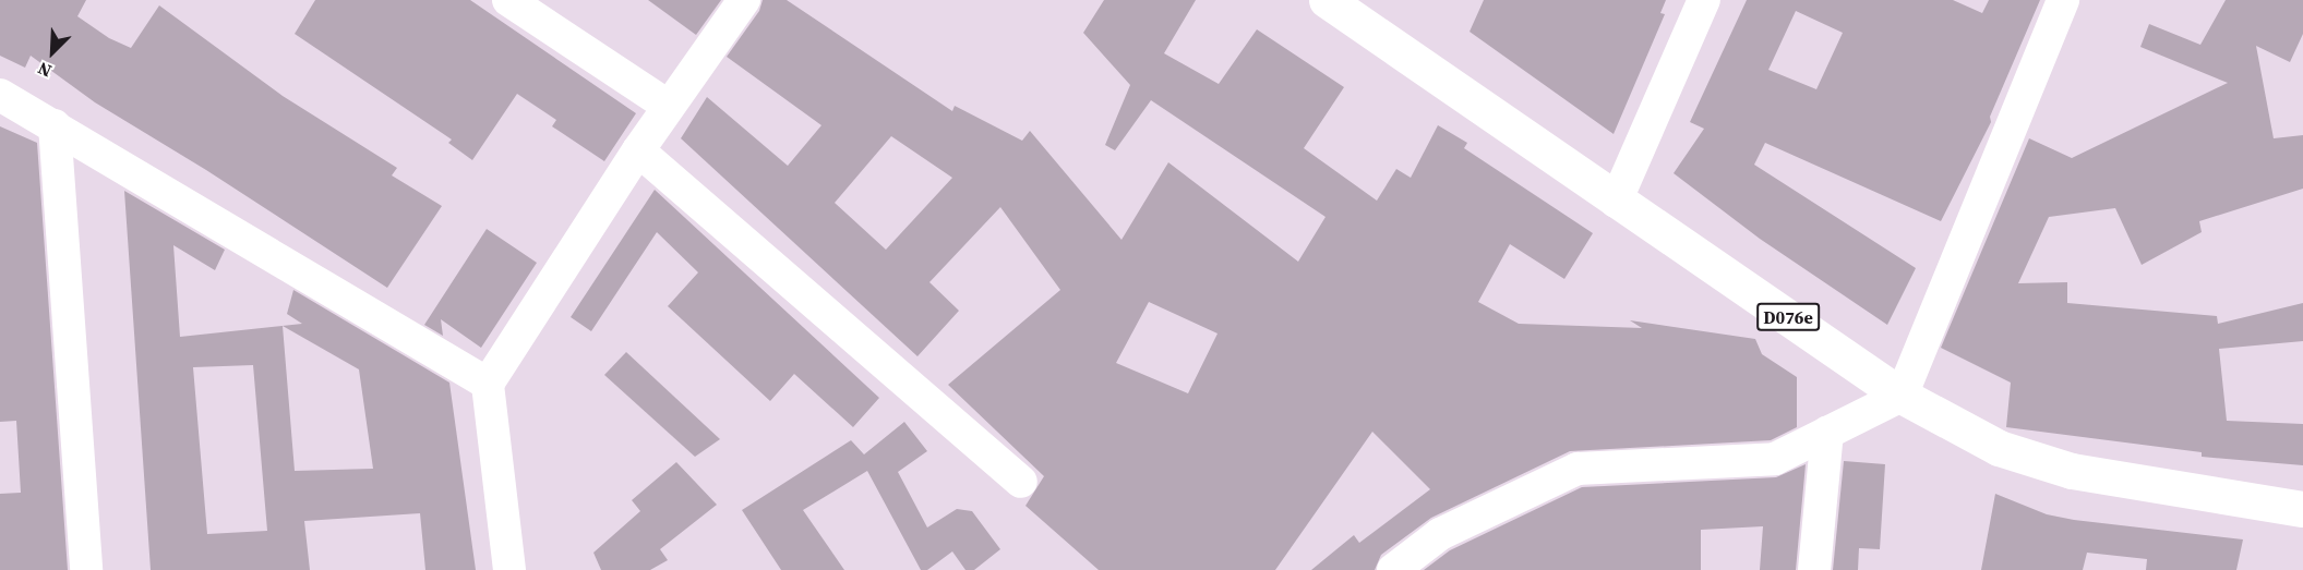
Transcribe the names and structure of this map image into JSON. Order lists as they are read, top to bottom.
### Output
{
  "streets": {
    "main road": ["D076e"]
  },
  "north": "bottom left"
}
